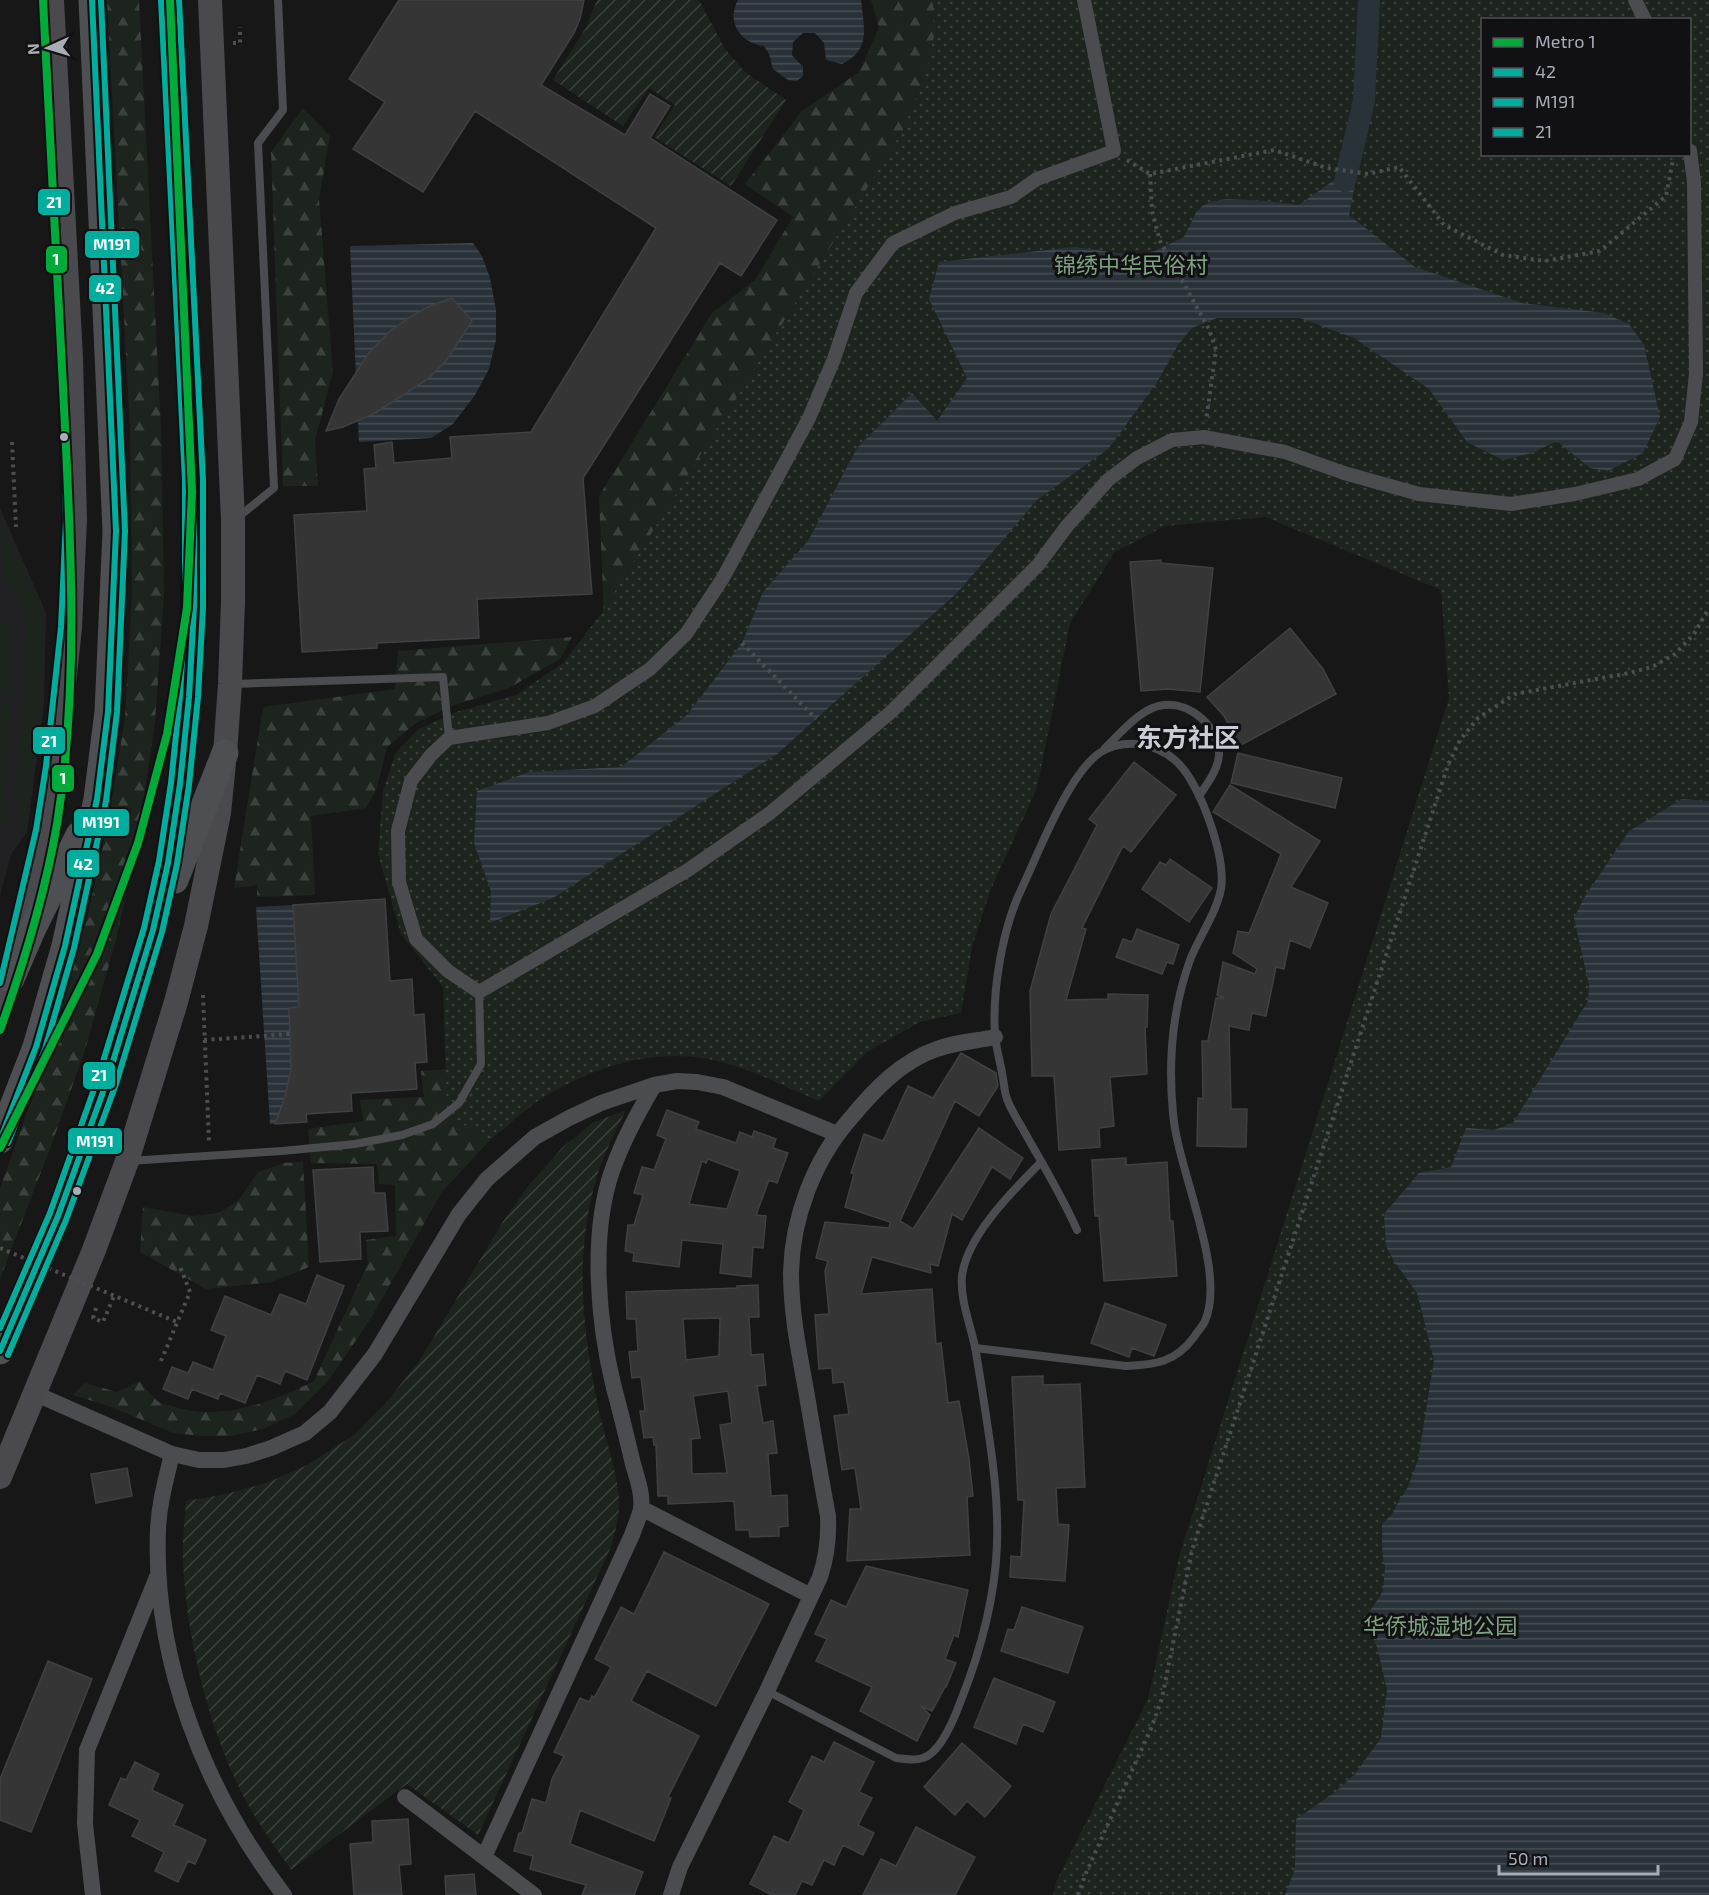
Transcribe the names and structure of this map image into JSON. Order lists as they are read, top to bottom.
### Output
{
  "districts": ["东方社区"],
  "parks": ["锦绣中华民俗村", "华侨城湿地公园"],
  "lines": [
    "metro line 1",
    "transit line 42",
    "transit line M191",
    "transit line 21"
  ],
  "legend": [
    "Metro 1",
    "42",
    "M191",
    "21"
  ],
  "scale_bar": "50 m",
  "north": "left"
}
